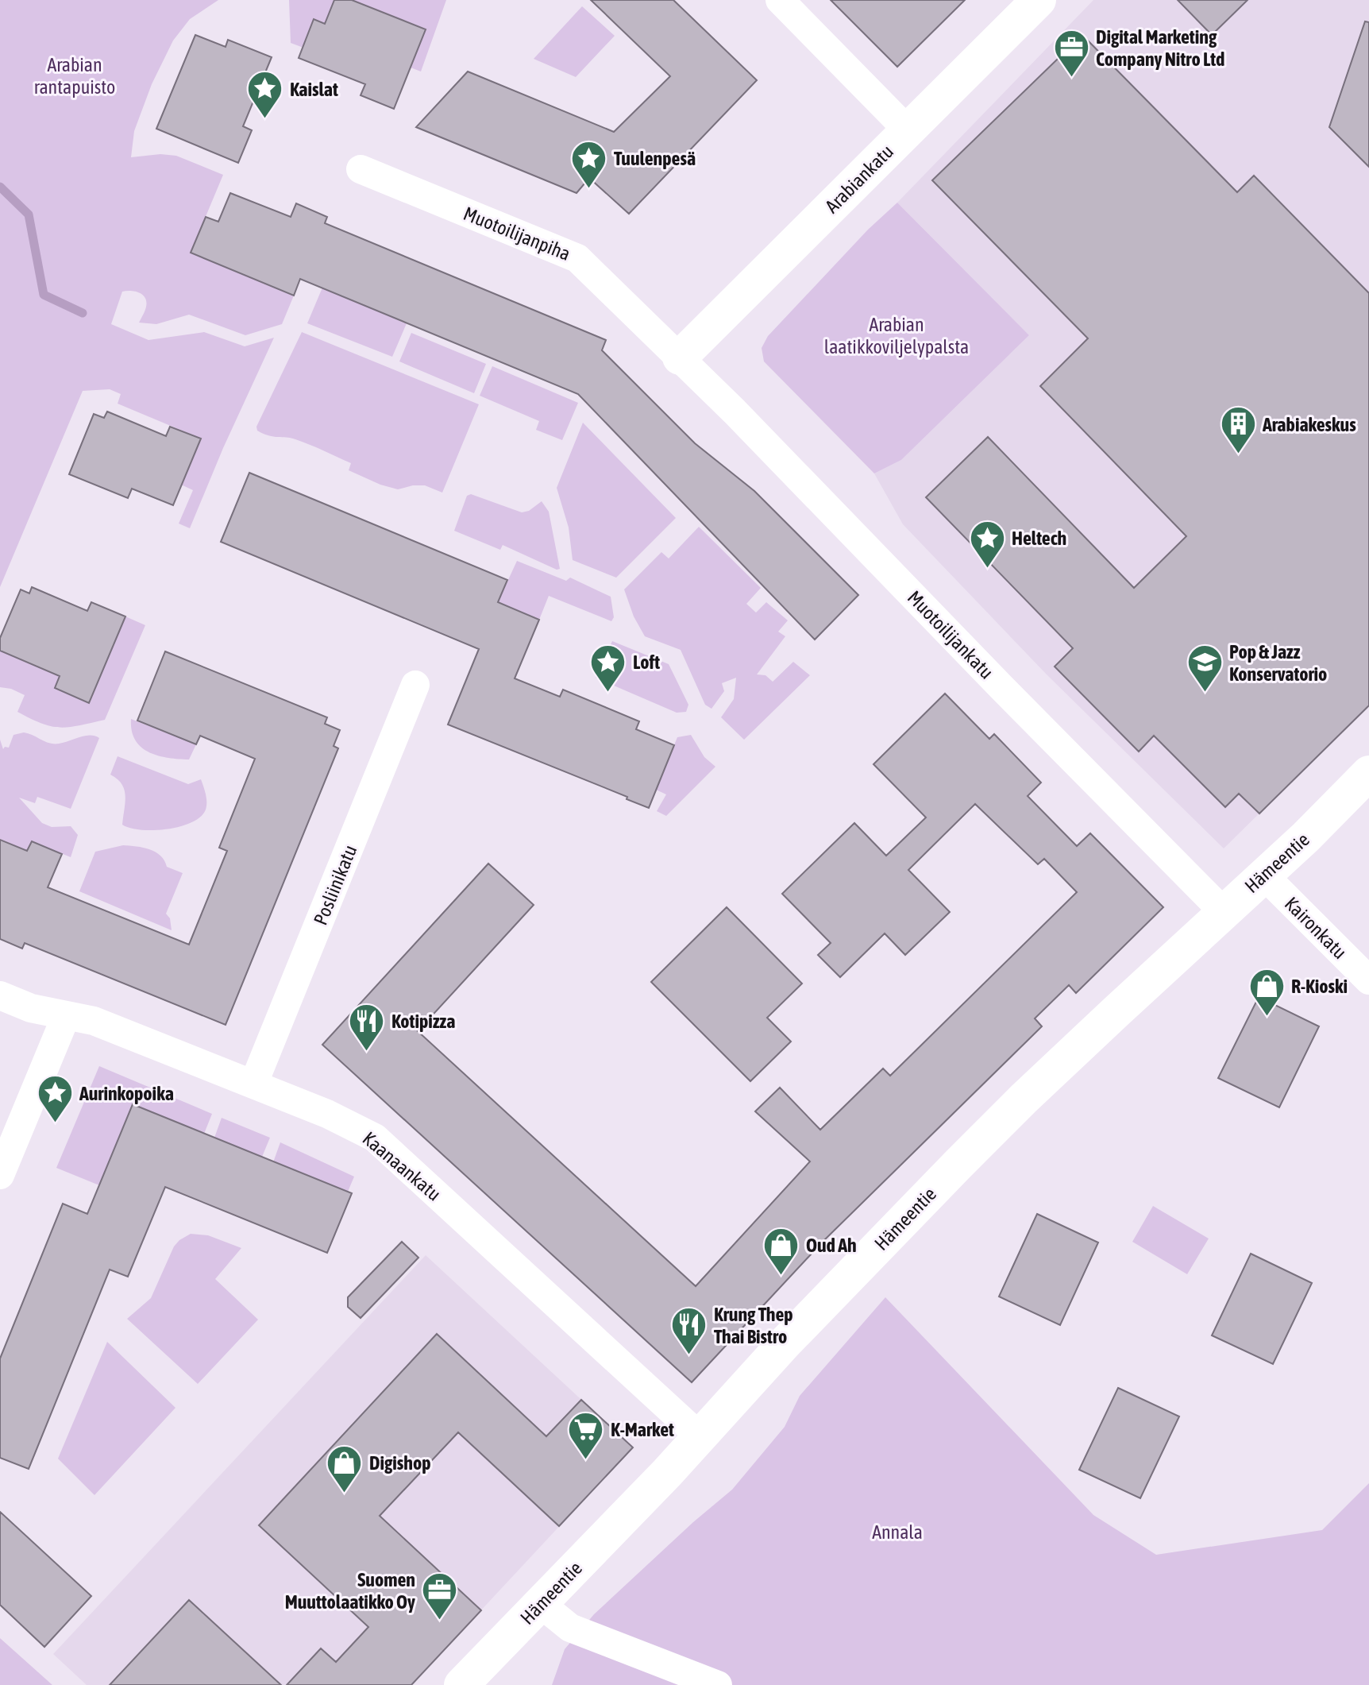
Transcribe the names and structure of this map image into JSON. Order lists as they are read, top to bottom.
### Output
{
  "streets": {
    "main road": ["Arabiankatu", "Hämeentie"],
    "street": [
      "Muotoilijanpiha",
      "Muotoilijankatu",
      "Posliinikatu",
      "Kaironkatu",
      "Kaanaankatu"
    ]
  },
  "crossings": [
    ["Arabiankatu", "Muotoilijanpiha"],
    ["Arabiankatu", "Muotoilijankatu"],
    ["Muotoilijanpiha", "Muotoilijankatu"],
    ["Muotoilijankatu", "Hämeentie"],
    ["Hämeentie", "Kaironkatu"],
    ["Hämeentie", "Kaanaankatu"],
    ["Posliinikatu", "Kaanaankatu"]
  ],
  "parks": ["Arabian rantapuisto", "Arabian laatikkoviljelypalsta", "Annala"],
  "places": {
    "office": ["Digital Marketing Company Nitro Ltd", "Suomen Muuttolaatikko Oy"],
    "place": [
      "Kaislat",
      "Tuulenpesä",
      "Heltech",
      "Loft",
      "Aurinkopoika"
    ],
    "building": ["Arabiakeskus"],
    "school or university": ["Pop & Jazz Konservatorio"],
    "shop": ["R-Kioski", "Oud Ah", "Digishop"],
    "restaurant": ["Kotipizza", "Krung Thep Thai Bistro"],
    "supermarket": ["K-Market"]
  }
}
